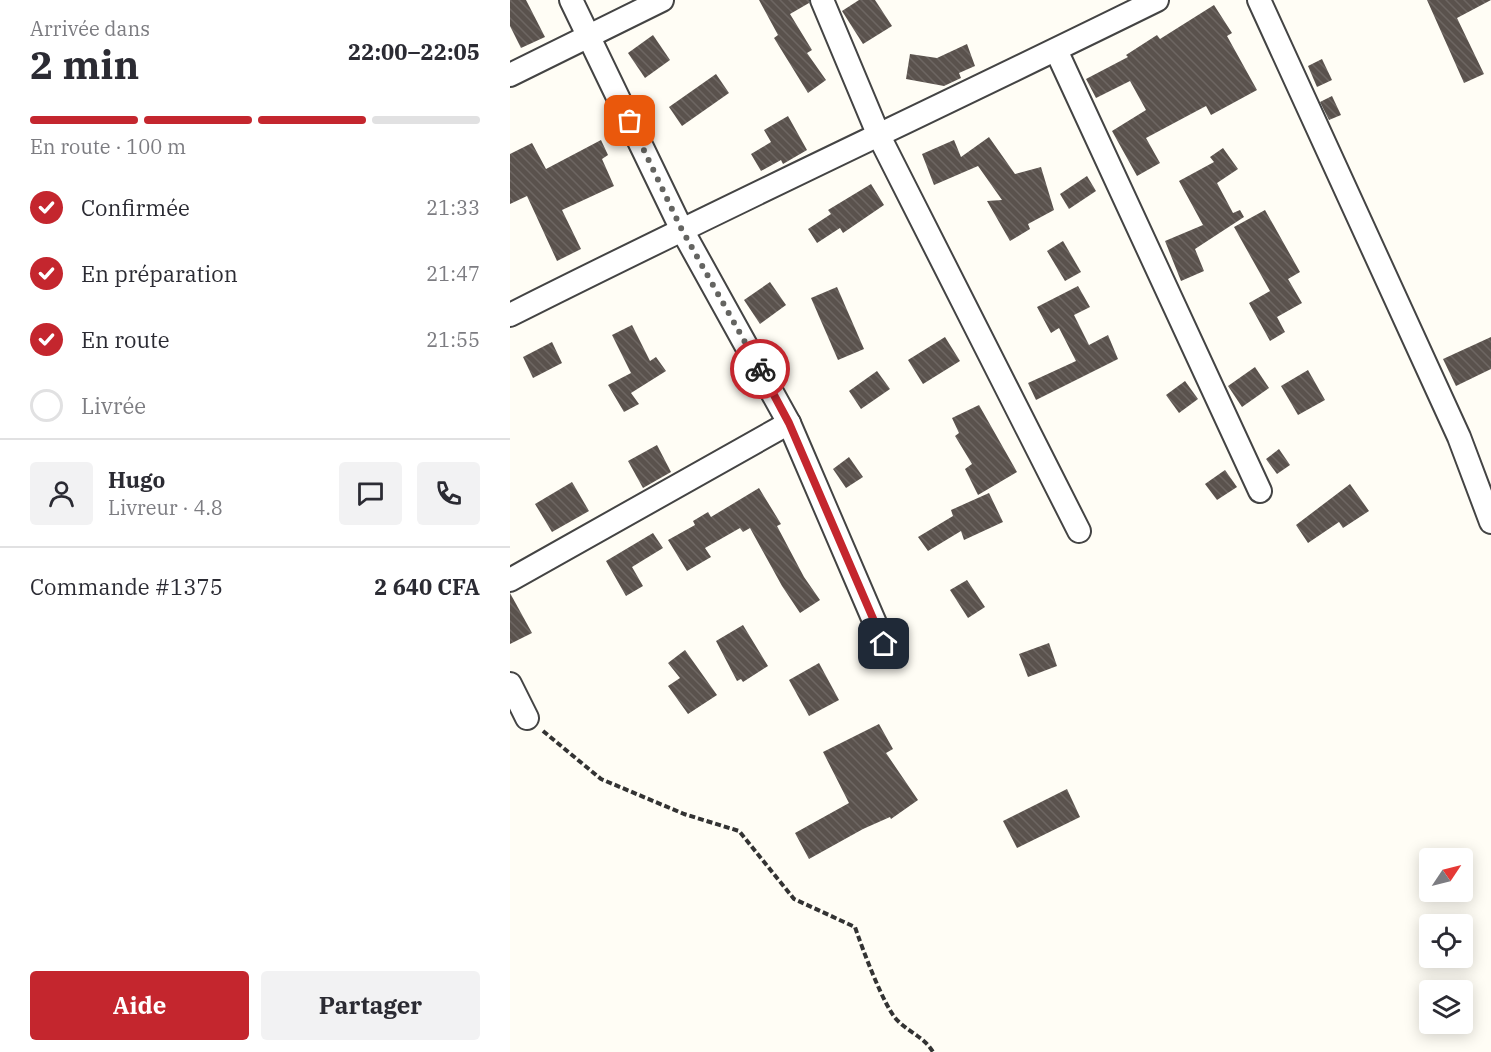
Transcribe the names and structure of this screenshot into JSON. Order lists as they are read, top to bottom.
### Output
{
  "north": "top right",
  "page": {
    "heading": ["2 min", "Arrivée dans", "22:00–22:05"],
    "panel": [
      "Hugo",
      "Livreur · 4.8",
      "Commande #1375",
      "2 640 CFA"
    ],
    "bar": "En route · 100 m",
    "list": [
      ["Confirmée", "21:33"],
      ["En préparation", "21:47"],
      ["En route", "21:55"],
      "Livrée"
    ],
    "buttons": ["Aide", "Partager"]
  }
}
